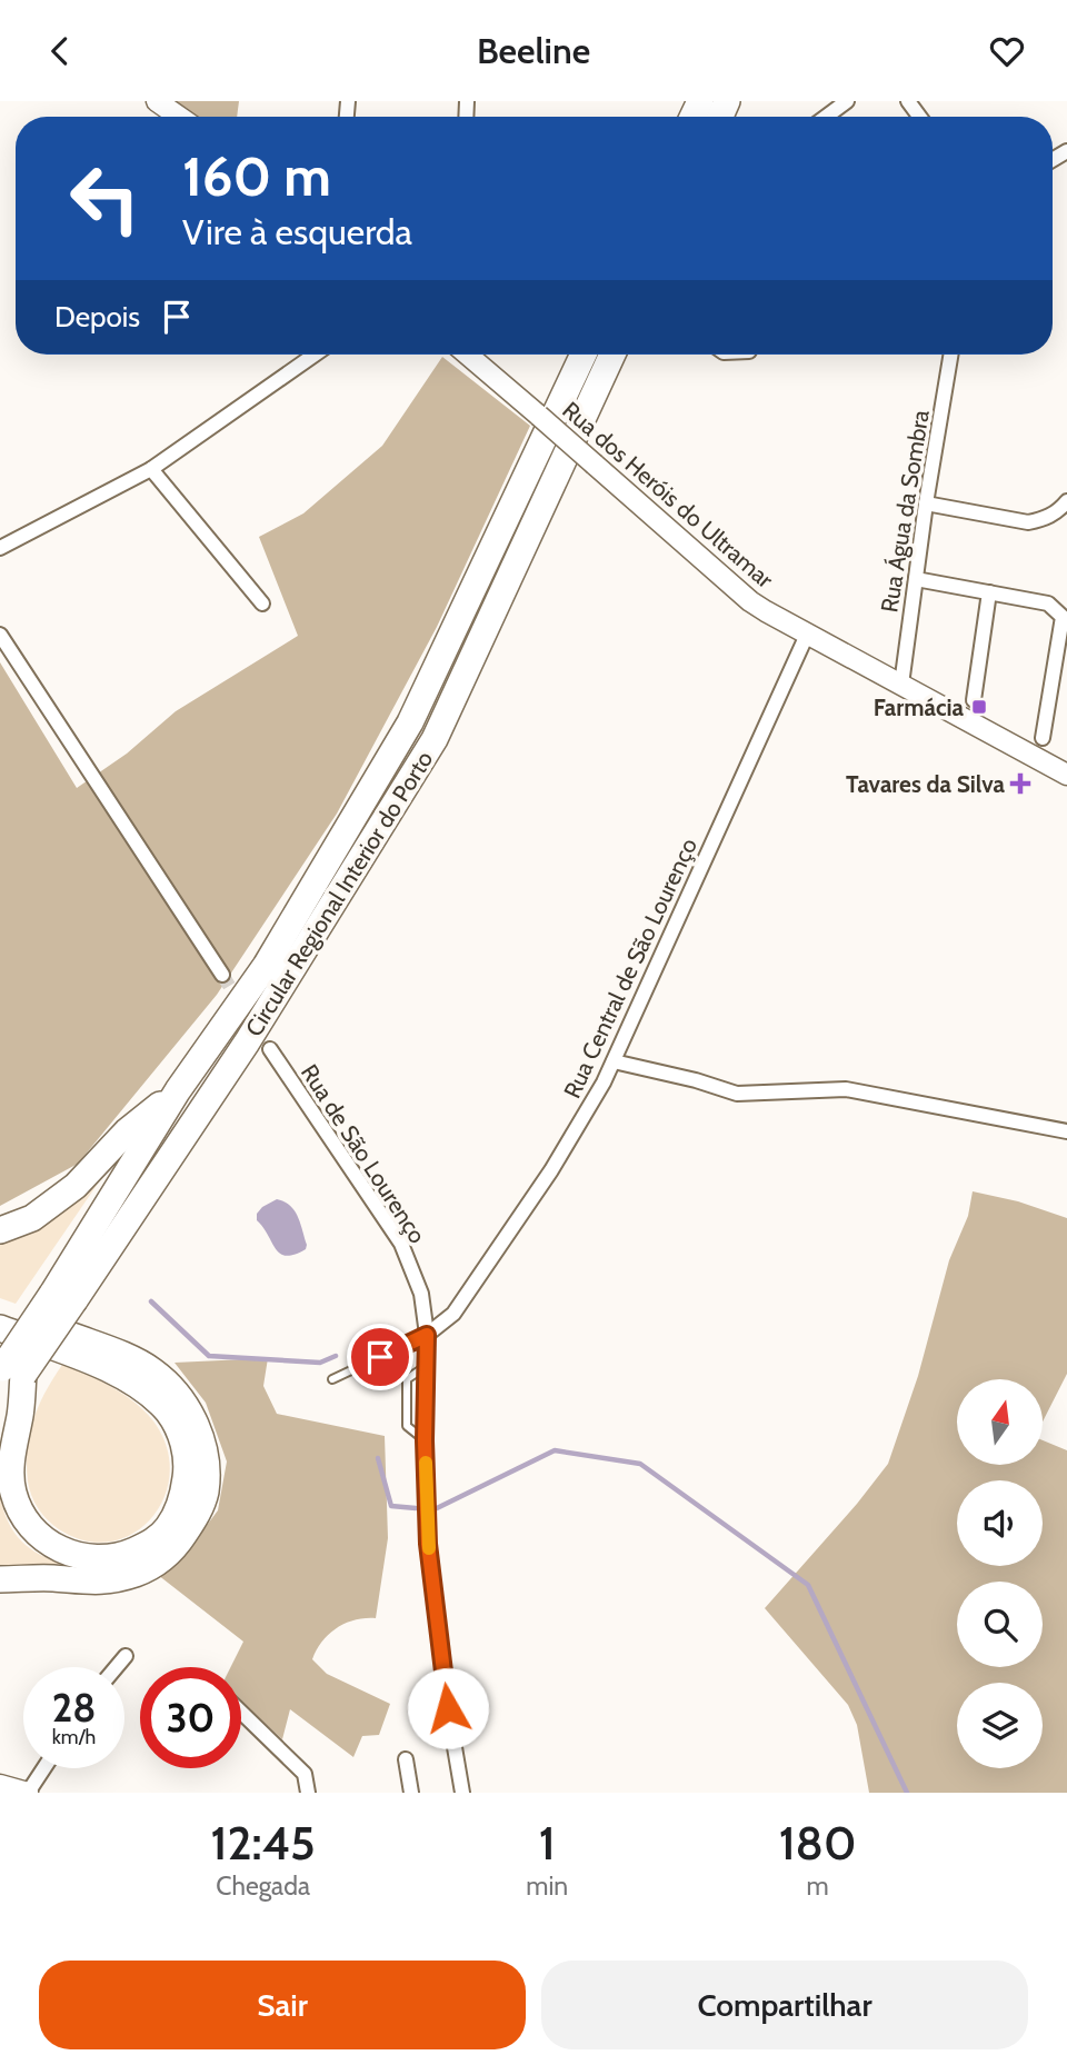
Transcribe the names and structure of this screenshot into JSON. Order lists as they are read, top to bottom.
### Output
{
  "streets": {
    "highway": ["Circular Regional Interior do Porto"],
    "street": [
      "Rua dos Heróis do Ultramar",
      "Rua Água da Sombra",
      "Rua Central de São Lourenço",
      "Rua de São Lourenço"
    ]
  },
  "crossings": [
    ["Rua dos Heróis do Ultramar", "Rua Água da Sombra"],
    ["Rua dos Heróis do Ultramar", "Rua Central de São Lourenço"],
    ["Rua Central de São Lourenço", "Rua de São Lourenço"]
  ],
  "places": {
    "transit": ["Farmácia"],
    "health": ["Tavares da Silva"]
  },
  "north": "top",
  "page": {
    "header": "Beeline",
    "turn": ["160 m", "Vire à esquerda"],
    "then": "Depois",
    "speed": "28 km/h",
    "limit": "30",
    "eta": [
      "12:45",
      "Chegada",
      "1",
      "min",
      "180",
      "m"
    ],
    "buttons": ["Sair", "Compartilhar"]
  }
}
